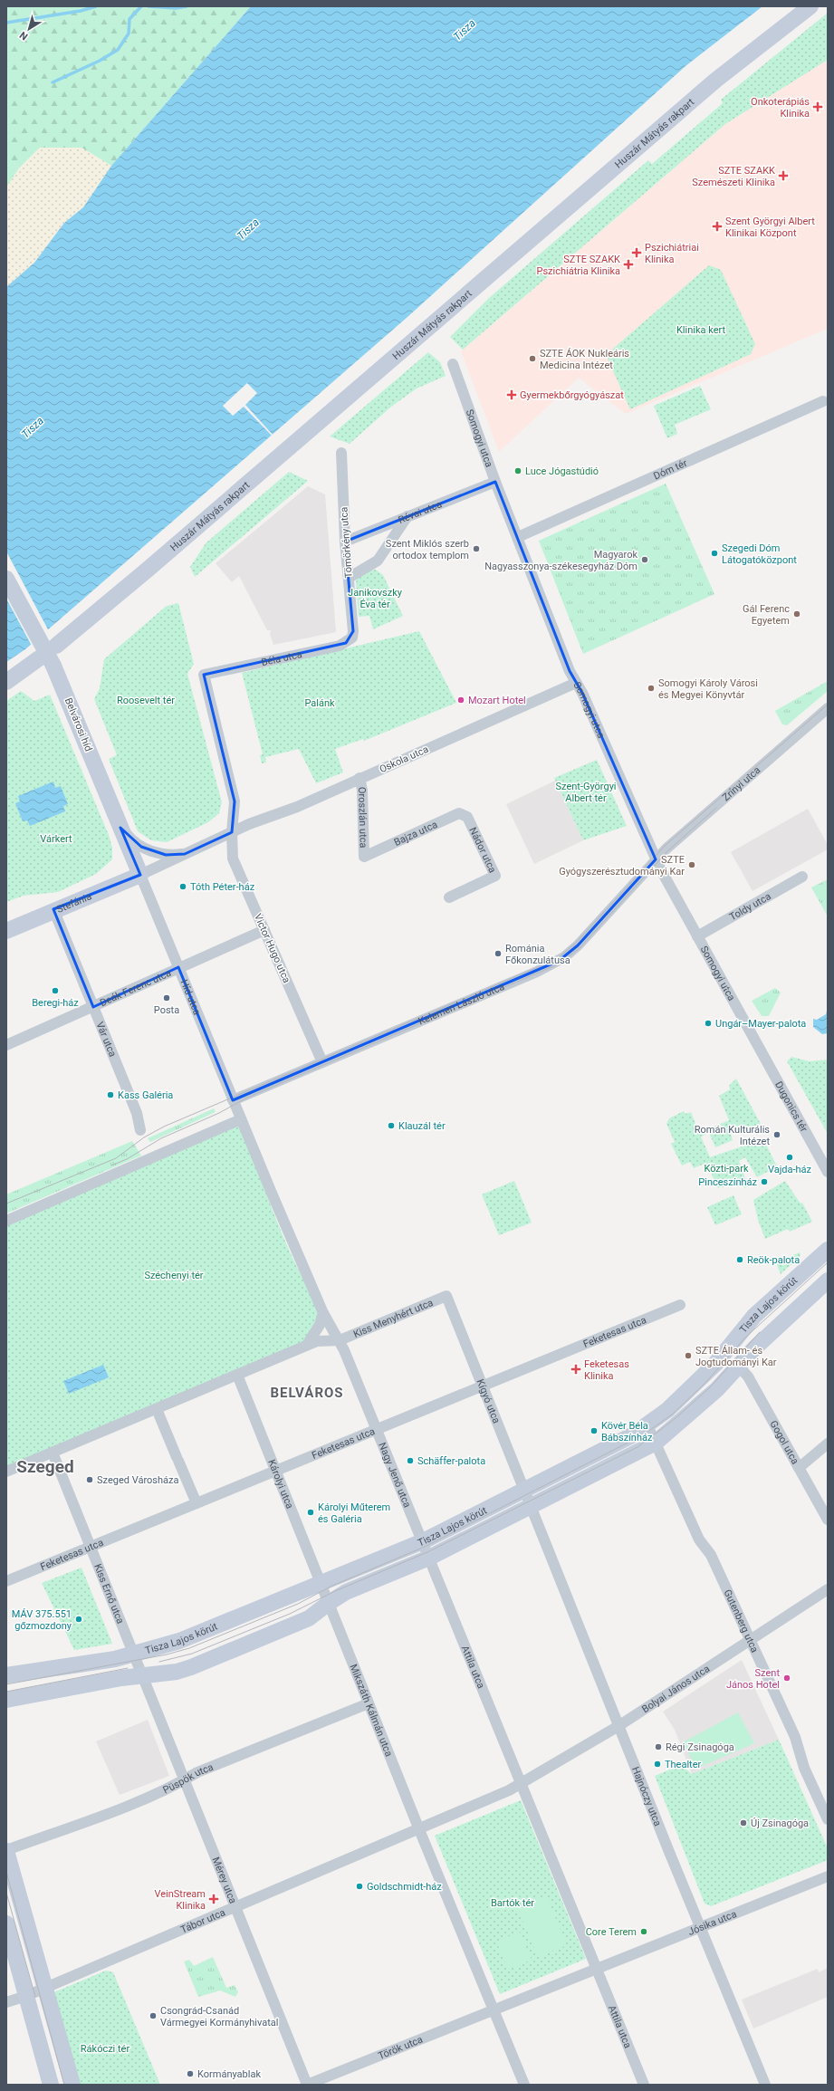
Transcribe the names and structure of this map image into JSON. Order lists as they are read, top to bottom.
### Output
{
  "streets": {
    "street": [
      "Huszár Mátyás rakpart",
      "Somogyi utca",
      "Dóm tér",
      "Révai utca",
      "Tömörkény utca",
      "Béla utca",
      "Belvárosi híd",
      "Oskola utca",
      "Zrínyi utca",
      "Oroszlán utca",
      "Bajza utca",
      "Nádor utca",
      "Stefánia",
      "Toldy utca",
      "Victor Hugo utca",
      "Deák Ferenc utca",
      "Híd utca",
      "Kelemen László utca",
      "Vár utca",
      "Dugonics tér",
      "Tisza Lajos körút",
      "Kiss Menyhért utca",
      "Feketesas utca",
      "Kígyó utca",
      "Gogol utca",
      "Nagy Jenő utca",
      "Károlyi utca",
      "Kiss Ernő utca",
      "Gutenberg utca",
      "Attila utca",
      "Bolyai János utca",
      "Mikszáth Kálmán utca",
      "Püspök utca",
      "Hajnóczy utca",
      "Mérey utca",
      "Tábor utca",
      "Jósika utca",
      "Török utca"
    ]
  },
  "crossings": [
    ["Somogyi utca", "Dóm tér"],
    ["Somogyi utca", "Révai utca"],
    ["Somogyi utca", "Oskola utca"],
    ["Somogyi utca", "Zrínyi utca"],
    ["Somogyi utca", "Toldy utca"],
    ["Somogyi utca", "Kelemen László utca"],
    ["Somogyi utca", "Dugonics tér"],
    ["Révai utca", "Tömörkény utca"],
    ["Tömörkény utca", "Béla utca"],
    ["Béla utca", "Oskola utca"],
    ["Béla utca", "Victor Hugo utca"],
    ["Belvárosi híd", "Stefánia"],
    ["Belvárosi híd", "Híd utca"],
    ["Oskola utca", "Oroszlán utca"],
    ["Oskola utca", "Victor Hugo utca"],
    ["Zrínyi utca", "Kelemen László utca"],
    ["Oroszlán utca", "Bajza utca"],
    ["Bajza utca", "Nádor utca"],
    ["Stefánia", "Híd utca"],
    ["Stefánia", "Vár utca"],
    ["Victor Hugo utca", "Deák Ferenc utca"],
    ["Victor Hugo utca", "Kelemen László utca"],
    ["Deák Ferenc utca", "Híd utca"],
    ["Deák Ferenc utca", "Vár utca"],
    ["Híd utca", "Kelemen László utca"],
    ["Tisza Lajos körút", "Kígyó utca"],
    ["Tisza Lajos körút", "Gogol utca"],
    ["Tisza Lajos körút", "Nagy Jenő utca"],
    ["Tisza Lajos körút", "Károlyi utca"],
    ["Tisza Lajos körút", "Kiss Ernő utca"],
    ["Tisza Lajos körút", "Gutenberg utca"],
    ["Tisza Lajos körút", "Attila utca"],
    ["Tisza Lajos körút", "Mikszáth Kálmán utca"],
    ["Tisza Lajos körút", "Hajnóczy utca"],
    ["Tisza Lajos körút", "Mérey utca"],
    ["Kiss Menyhért utca", "Kígyó utca"],
    ["Kiss Menyhért utca", "Nagy Jenő utca"],
    ["Feketesas utca", "Kígyó utca"],
    ["Feketesas utca", "Nagy Jenő utca"],
    ["Feketesas utca", "Károlyi utca"],
    ["Feketesas utca", "Kiss Ernő utca"],
    ["Kígyó utca", "Hajnóczy utca"],
    ["Nagy Jenő utca", "Attila utca"],
    ["Károlyi utca", "Mikszáth Kálmán utca"],
    ["Kiss Ernő utca", "Mérey utca"],
    ["Gutenberg utca", "Bolyai János utca"],
    ["Attila utca", "Bolyai János utca"],
    ["Attila utca", "Jósika utca"],
    ["Bolyai János utca", "Hajnóczy utca"],
    ["Mikszáth Kálmán utca", "Püspök utca"],
    ["Mikszáth Kálmán utca", "Tábor utca"],
    ["Püspök utca", "Mérey utca"],
    ["Hajnóczy utca", "Jósika utca"],
    ["Mérey utca", "Tábor utca"],
    ["Mérey utca", "Török utca"]
  ],
  "districts": ["BELVÁROS", "Szeged"],
  "water": ["Tisza"],
  "parks": [
    "Klinika kert",
    "Janikovszky Éva tér",
    "Roosevelt tér",
    "Palánk",
    "Szent-Györgyi Albert tér",
    "Várkert",
    "Közti-park",
    "Széchenyi tér",
    "Bartók tér",
    "Rákóczi tér"
  ],
  "places": {
    "health": [
      "Onkoterápiás Klinika",
      "SZTE SZAKK Szemészeti Klinika",
      "Szent Györgyi Albert Klinikai Központ",
      "Pszichiátriai Klinika",
      "SZTE SZAKK Pszichiátria Klinika",
      "Gyermekbőrgyógyászat",
      "Feketesas Klinika",
      "VeinStream Klinika"
    ],
    "other": [
      "SZTE ÁOK Nukleáris Medicina Intézet",
      "Luce Jógastúdió",
      "Szent Miklós szerb ortodox templom",
      "Szegedi Dóm Látogatóközpont",
      "Magyarok Nagyasszonya-székesegyház Dóm",
      "Gál Ferenc Egyetem",
      "Somogyi Károly Városi és Megyei Könyvtár",
      "Mozart Hotel",
      "SZTE Gyógyszerésztudományi Kar",
      "Tóth Péter-ház",
      "Románia Főkonzulátusa",
      "Beregi-ház",
      "Posta",
      "Ungár–Mayer-palota",
      "Kass Galéria",
      "Klauzál tér",
      "Román Kulturális Intézet",
      "Vajda-ház",
      "Pinceszínház",
      "Reök-palota",
      "SZTE Állam- és Jogtudományi Kar",
      "Kövér Béla Bábszínház",
      "Schäffer-palota",
      "Szeged Városháza",
      "Károlyi Műterem és Galéria",
      "MÁV 375.551 gőzmozdony",
      "Szent János Hotel",
      "Régi Zsinagóga",
      "Thealter",
      "Új Zsinagóga",
      "Goldschmidt-ház",
      "Core Terem",
      "Csongrád-Csanád Vármegyei Kormányhivatal",
      "Kormányablak"
    ]
  },
  "north": "bottom left"
}
